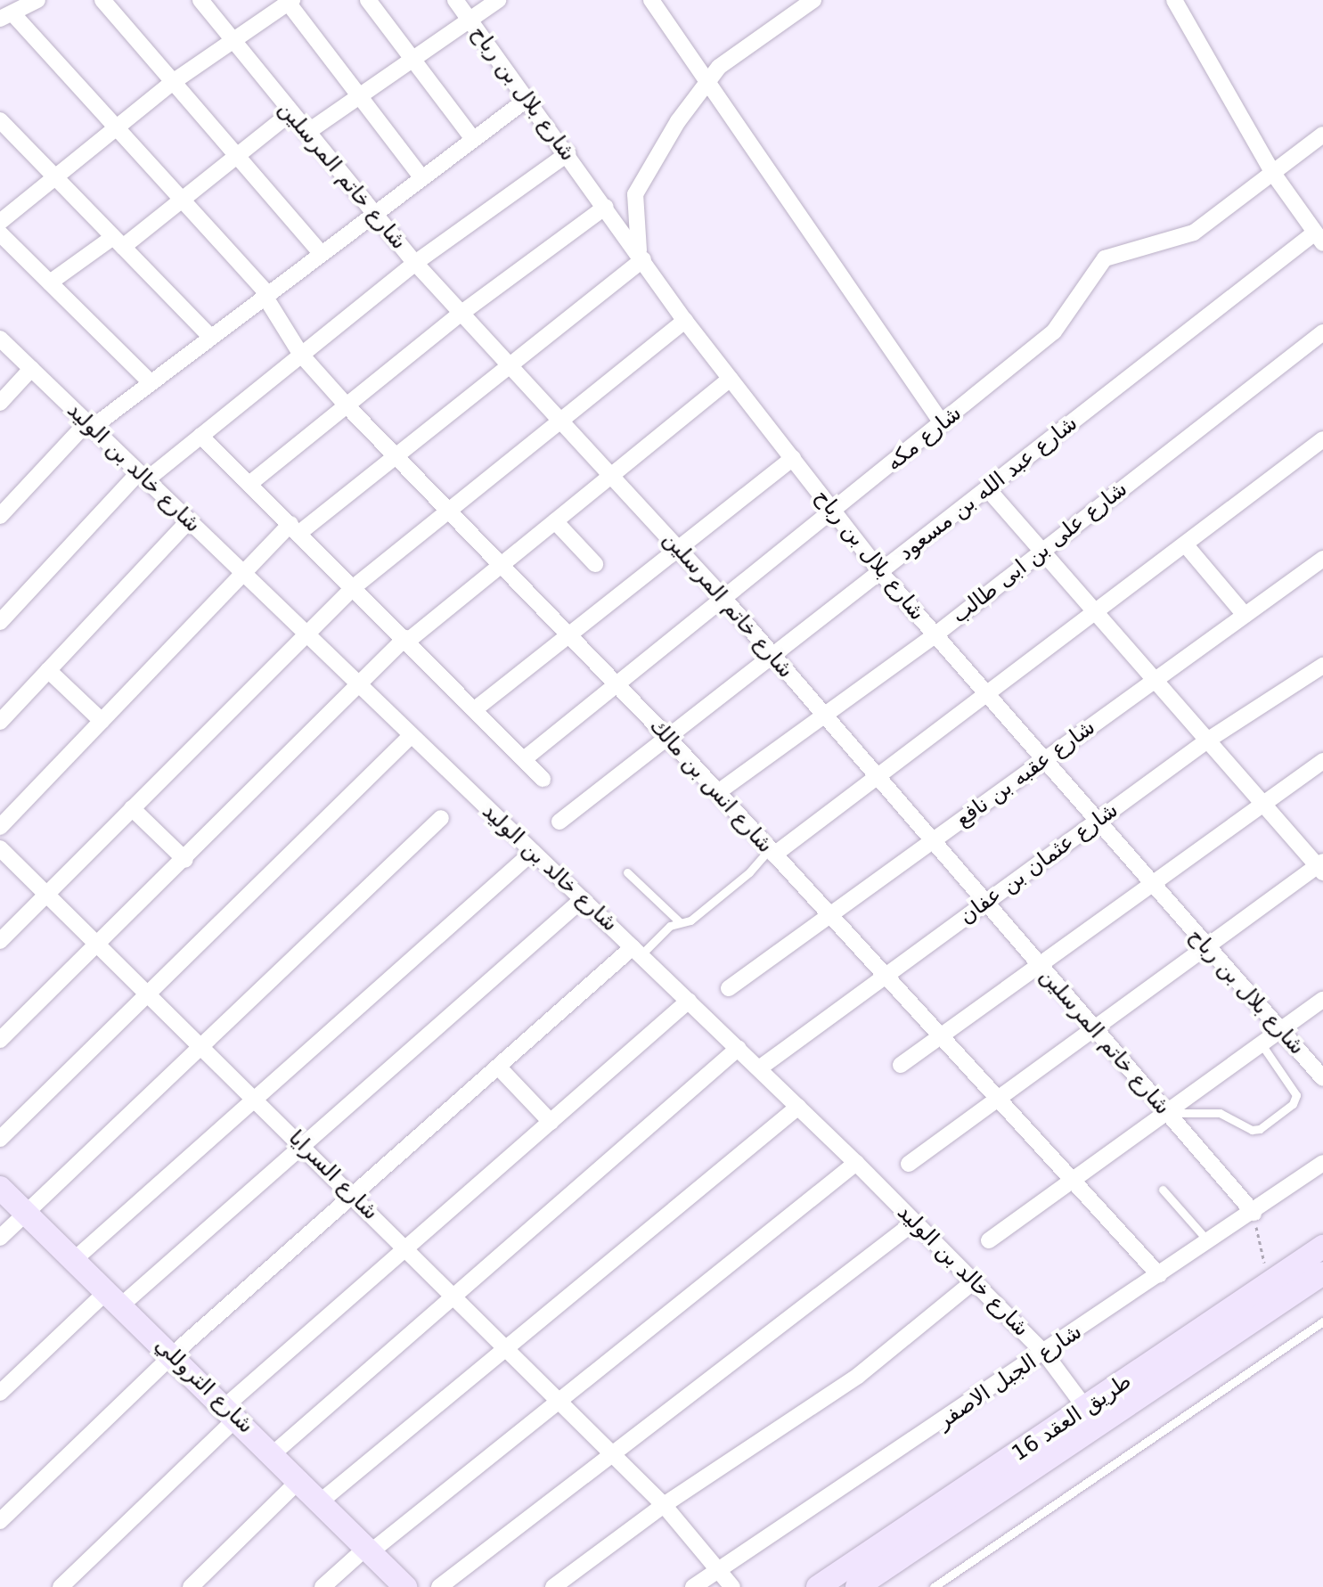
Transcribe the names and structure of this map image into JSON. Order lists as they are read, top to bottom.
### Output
{
  "streets": {
    "street": [
      "شارع بلال بن رباح",
      "شارع خاتم المرسلين",
      "شارع مكه",
      "شارع خالد بن الوليد",
      "شارع عبد الله بن مسعود",
      "شارع على بن ابى طالب",
      "شارع عقبه بن نافع",
      "شارع انس بن مالك",
      "شارع عثمان بن عفان",
      "شارع السرايا",
      "شارع الجبل الاصفر",
      "شارع التروللي",
      "طريق العقد 16"
    ]
  },
  "crossings": [
    ["شارع بلال بن رباح", "شارع مكه"],
    ["شارع بلال بن رباح", "شارع عبد الله بن مسعود"],
    ["شارع بلال بن رباح", "شارع على بن ابى طالب"],
    ["شارع بلال بن رباح", "شارع عقبه بن نافع"],
    ["شارع بلال بن رباح", "شارع عثمان بن عفان"],
    ["شارع خاتم المرسلين", "شارع مكه"],
    ["شارع خاتم المرسلين", "شارع عبد الله بن مسعود"],
    ["شارع خاتم المرسلين", "شارع على بن ابى طالب"],
    ["شارع خاتم المرسلين", "شارع عقبه بن نافع"],
    ["شارع خاتم المرسلين", "شارع عثمان بن عفان"],
    ["شارع خاتم المرسلين", "شارع الجبل الاصفر"],
    ["شارع مكه", "شارع انس بن مالك"],
    ["شارع خالد بن الوليد", "شارع عثمان بن عفان"],
    ["شارع خالد بن الوليد", "شارع الجبل الاصفر"],
    ["شارع خالد بن الوليد", "طريق العقد 16"],
    ["شارع عبد الله بن مسعود", "شارع انس بن مالك"],
    ["شارع على بن ابى طالب", "شارع انس بن مالك"],
    ["شارع عقبه بن نافع", "شارع انس بن مالك"],
    ["شارع انس بن مالك", "شارع عثمان بن عفان"],
    ["شارع انس بن مالك", "شارع الجبل الاصفر"],
    ["شارع السرايا", "شارع الجبل الاصفر"]
  ]
}
